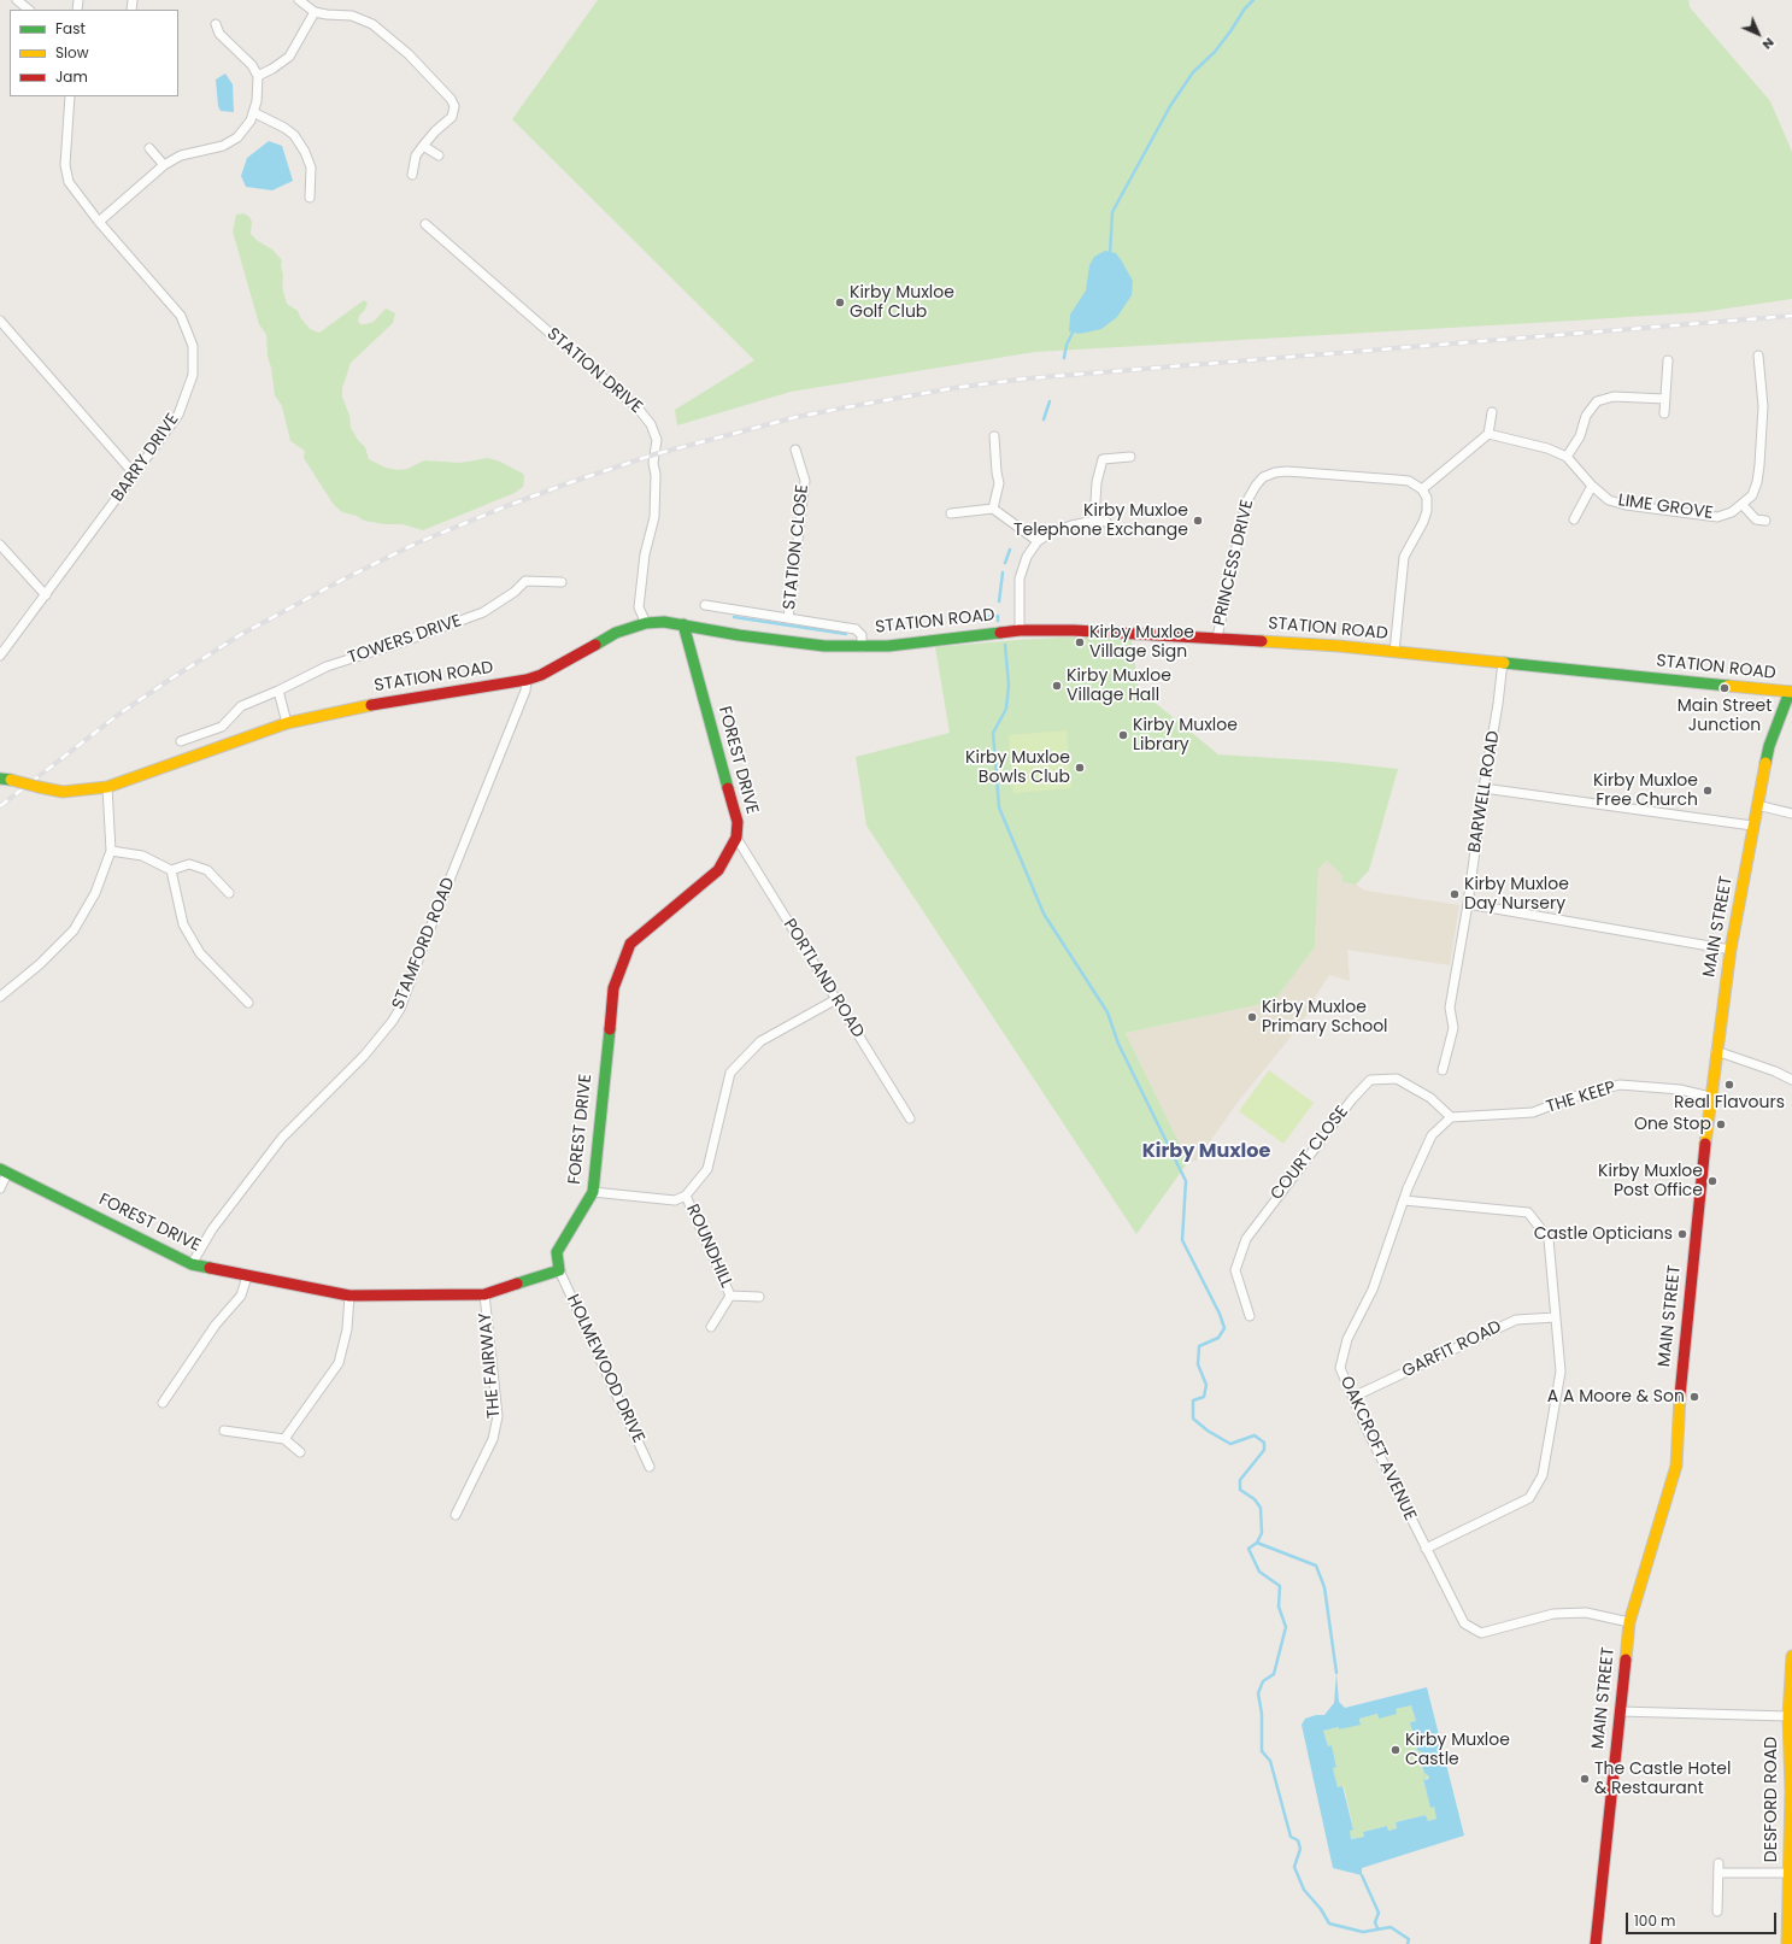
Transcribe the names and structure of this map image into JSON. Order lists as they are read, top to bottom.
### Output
{
  "streets": {
    "street": [
      "STATION DRIVE",
      "BARRY DRIVE",
      "LIME GROVE",
      "STATION CLOSE",
      "PRINCESS DRIVE",
      "STATION ROAD",
      "TOWERS DRIVE",
      "FOREST DRIVE",
      "BARWELL ROAD",
      "MAIN STREET",
      "STAMFORD ROAD",
      "PORTLAND ROAD",
      "THE KEEP",
      "COURT CLOSE",
      "ROUNDHILL",
      "GARFIT ROAD",
      "THE FAIRWAY",
      "HOLMEWOOD DRIVE",
      "OAKCROFT AVENUE",
      "DESFORD ROAD"
    ]
  },
  "crossings": [
    ["STATION DRIVE", "STATION ROAD"],
    ["STATION CLOSE", "STATION ROAD"],
    ["PRINCESS DRIVE", "STATION ROAD"],
    ["STATION ROAD", "FOREST DRIVE"],
    ["STATION ROAD", "BARWELL ROAD"],
    ["STATION ROAD", "MAIN STREET"],
    ["STATION ROAD", "STAMFORD ROAD"],
    ["FOREST DRIVE", "STAMFORD ROAD"],
    ["FOREST DRIVE", "PORTLAND ROAD"],
    ["FOREST DRIVE", "THE FAIRWAY"],
    ["FOREST DRIVE", "HOLMEWOOD DRIVE"],
    ["MAIN STREET", "THE KEEP"],
    ["MAIN STREET", "OAKCROFT AVENUE"],
    ["THE KEEP", "COURT CLOSE"],
    ["THE KEEP", "OAKCROFT AVENUE"],
    ["COURT CLOSE", "OAKCROFT AVENUE"],
    ["GARFIT ROAD", "OAKCROFT AVENUE"]
  ],
  "districts": ["Kirby Muxloe"],
  "places": [
    "Kirby Muxloe Golf Club",
    "Kirby Muxloe Telephone Exchange",
    "Kirby Muxloe Village Sign",
    "Kirby Muxloe Village Hall",
    "Main Street Junction",
    "Kirby Muxloe Library",
    "Kirby Muxloe Bowls Club",
    "Kirby Muxloe Free Church",
    "Kirby Muxloe Day Nursery",
    "Kirby Muxloe Primary School",
    "Real Flavours",
    "One Stop",
    "Kirby Muxloe Post Office",
    "Castle Opticians",
    "A A Moore & Son",
    "Kirby Muxloe Castle",
    "The Castle Hotel & Restaurant"
  ],
  "legend": ["Fast", "Slow", "Jam"],
  "scale_bar": "100 m",
  "north": "bottom right"
}
